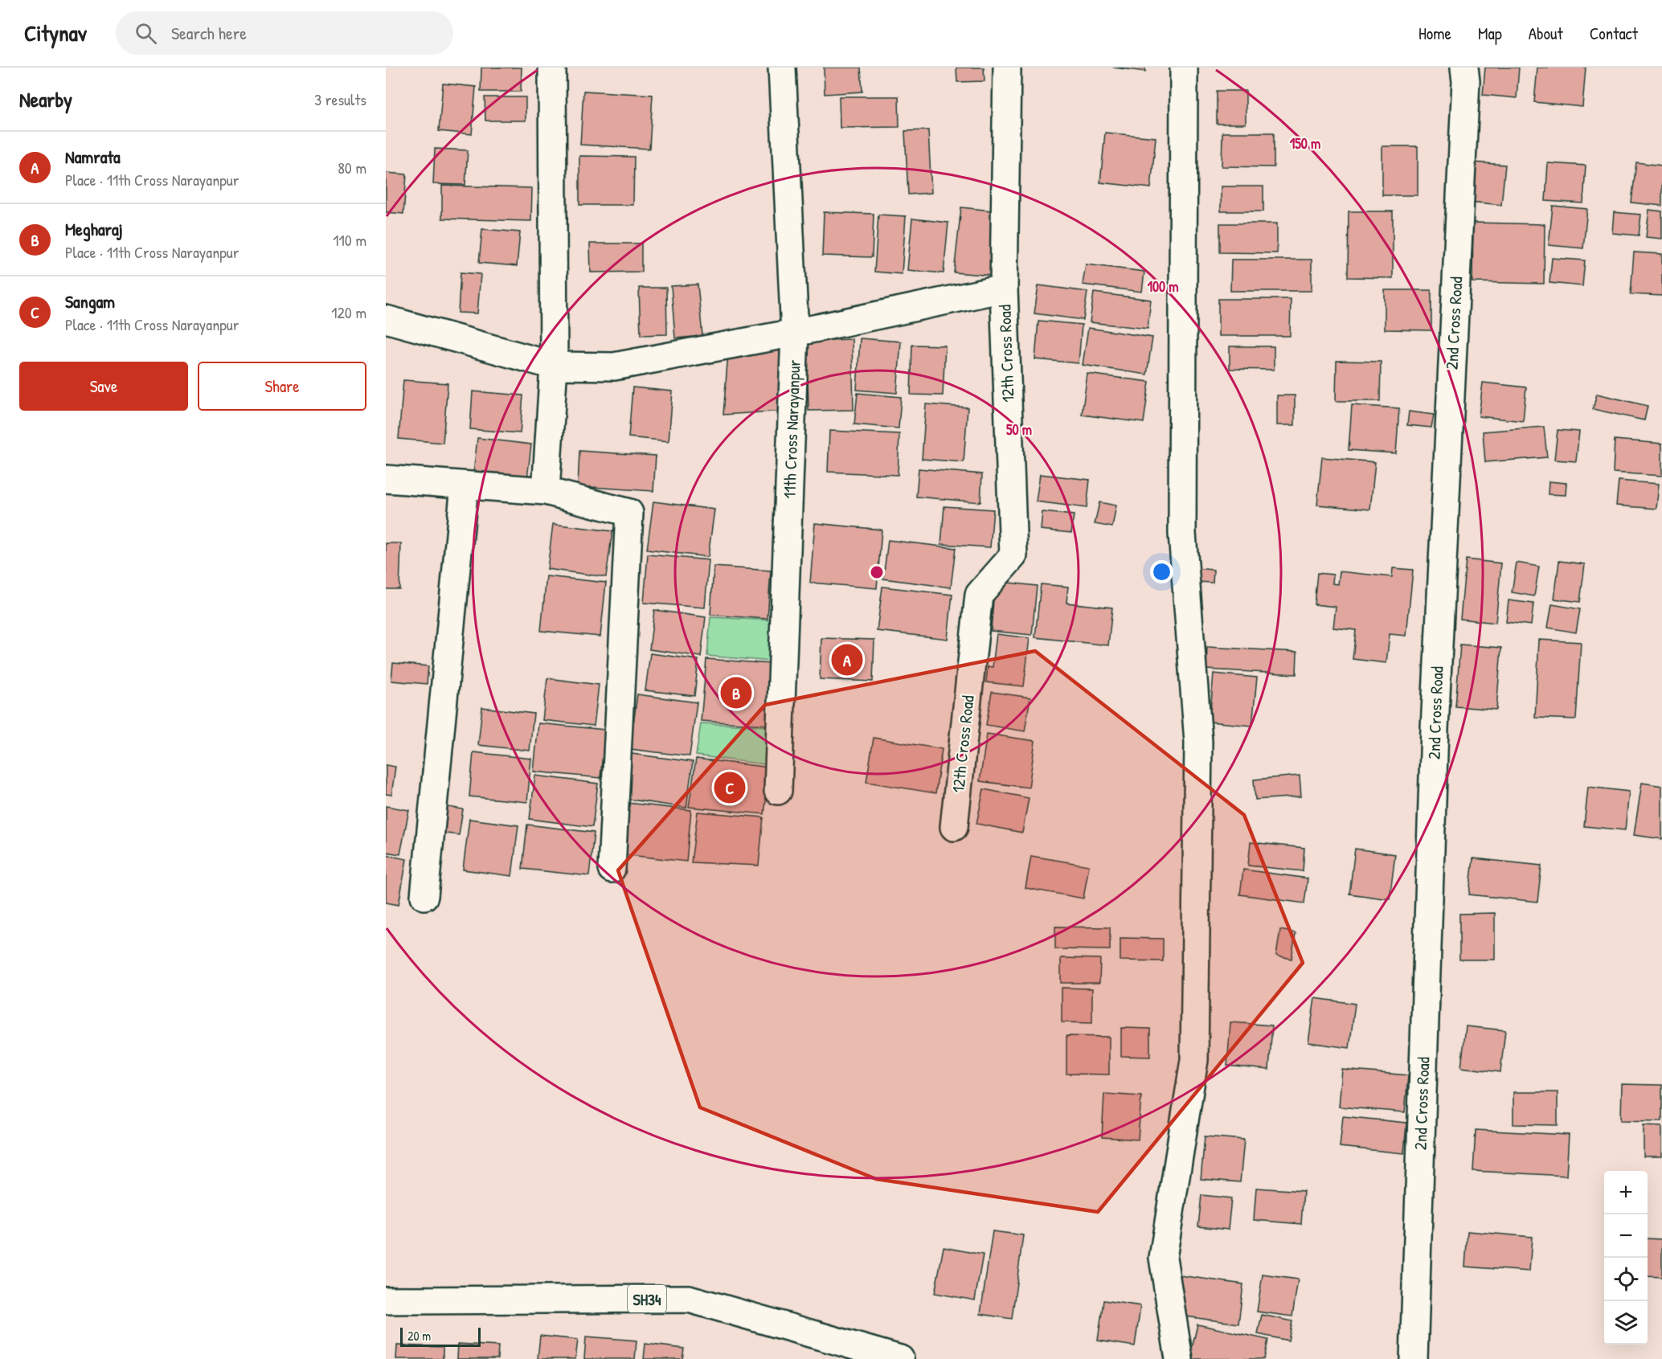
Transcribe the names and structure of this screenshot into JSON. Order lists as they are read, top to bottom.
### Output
{
  "streets": {
    "street": [
      "2nd Cross Road",
      "12th Cross Road",
      "11th Cross Narayanpur",
      "SH34"
    ]
  },
  "scale_bar": "20 m",
  "page": {
    "header": "Citynav",
    "search": "Search here",
    "nav": [
      "Home",
      "Map",
      "About",
      "Contact"
    ],
    "heading": ["Nearby", "3 results"],
    "list": [
      {
        "mark": "A",
        "name": "Namrata",
        "note": "Place · 11th Cross Narayanpur",
        "value": "80 m"
      },
      {
        "mark": "B",
        "name": "Megharaj",
        "note": "Place · 11th Cross Narayanpur",
        "value": "110 m"
      },
      {
        "mark": "C",
        "name": "Sangam",
        "note": "Place · 11th Cross Narayanpur",
        "value": "120 m"
      }
    ],
    "buttons": ["Save", "Share"],
    "pins": ["A", "B", "C"],
    "map_buttons": ["+", "−"],
    "scale": "20 m"
  },
  "rings": ["150 m", "100 m", "50 m"]
}
